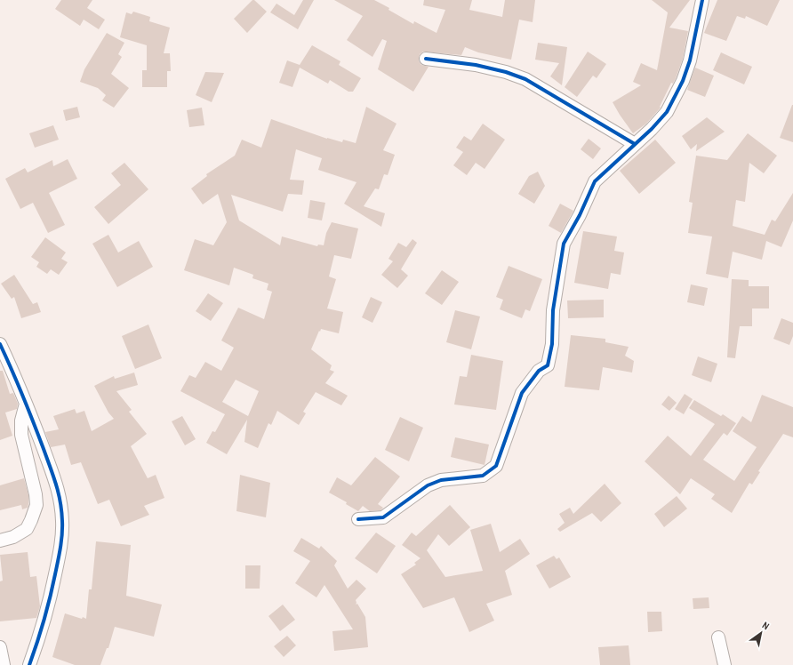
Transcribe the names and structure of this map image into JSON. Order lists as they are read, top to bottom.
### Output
{
  "north": "top right"
}
